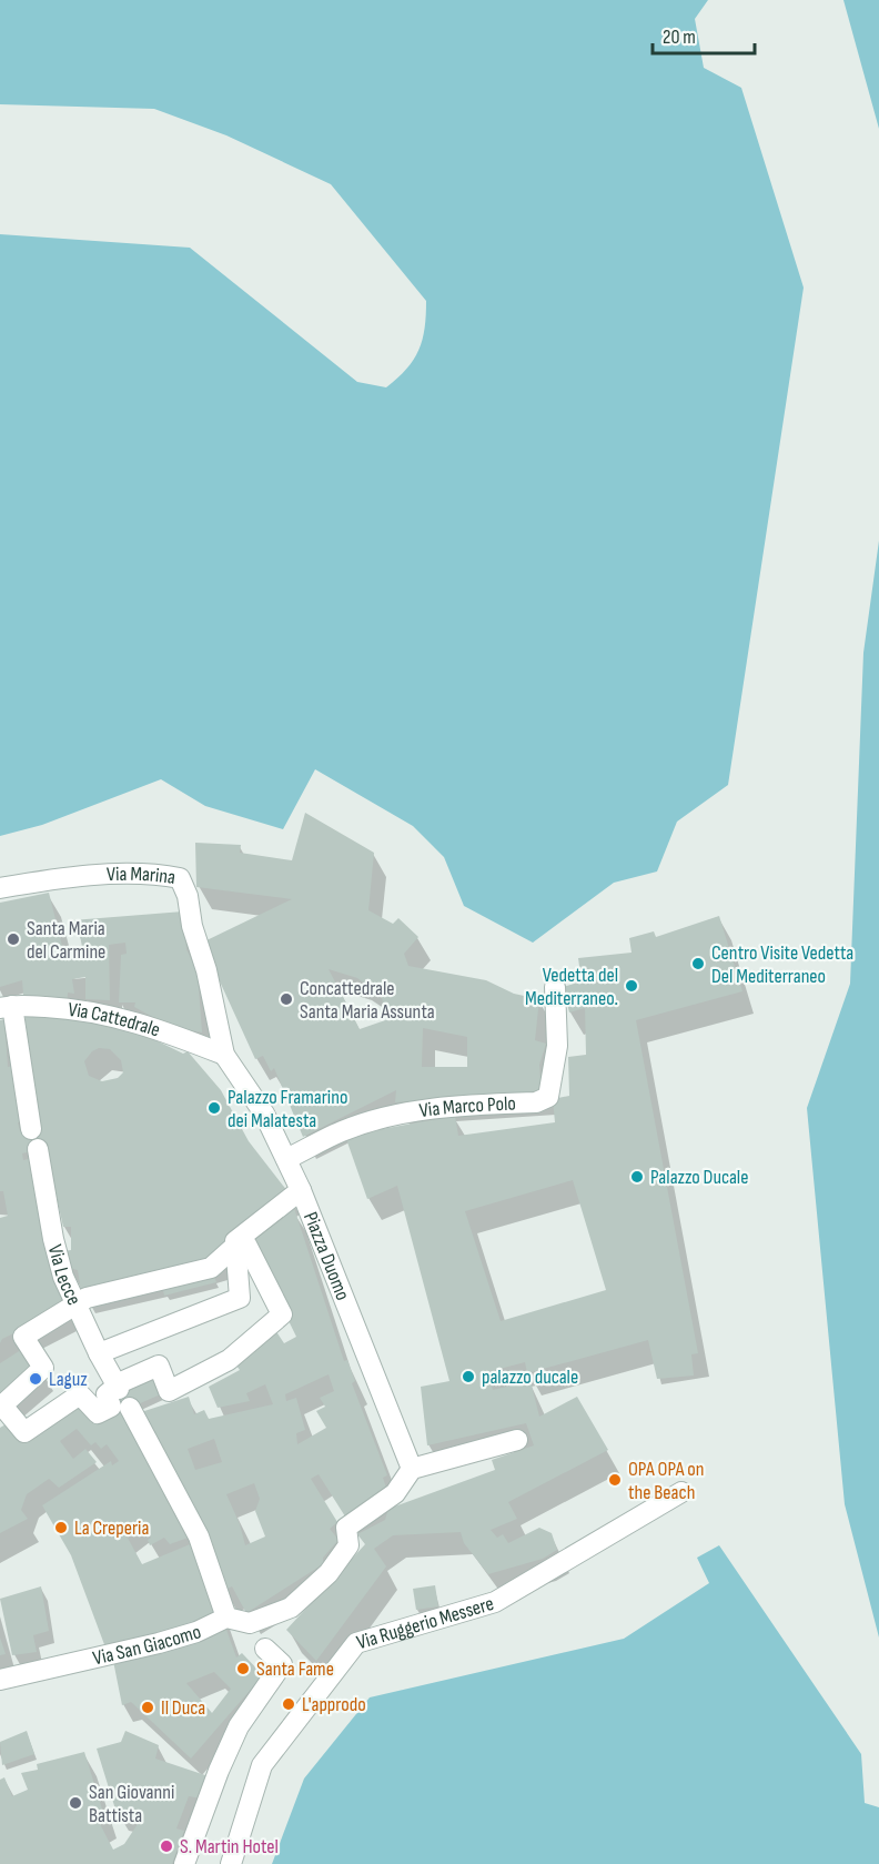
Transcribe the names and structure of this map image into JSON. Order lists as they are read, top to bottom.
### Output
{
  "streets": {
    "street": [
      "Via Marina",
      "Via Cattedrale",
      "Via Marco Polo",
      "Piazza Duomo",
      "Via Lecce",
      "Via Ruggerio Messere",
      "Via San Giacomo"
    ]
  },
  "crossings": [
    ["Via Marina", "Via Cattedrale"],
    ["Via Marina", "Piazza Duomo"],
    ["Via Cattedrale", "Piazza Duomo"],
    ["Via Marco Polo", "Piazza Duomo"],
    ["Piazza Duomo", "Via San Giacomo"]
  ],
  "places": [
    "Santa Maria del Carmine",
    "Centro Visite Vedetta Del Mediterraneo",
    "Vedetta del Mediterraneo.",
    "Concattedrale Santa Maria Assunta",
    "Palazzo Framarino dei Malatesta",
    "Palazzo Ducale",
    "palazzo ducale",
    "Laguz",
    "OPA OPA on the Beach",
    "La Creperia",
    "Santa Fame",
    "L'approdo",
    "Il Duca",
    "San Giovanni Battista",
    "S. Martin Hotel"
  ],
  "scale_bar": "20 m"
}
